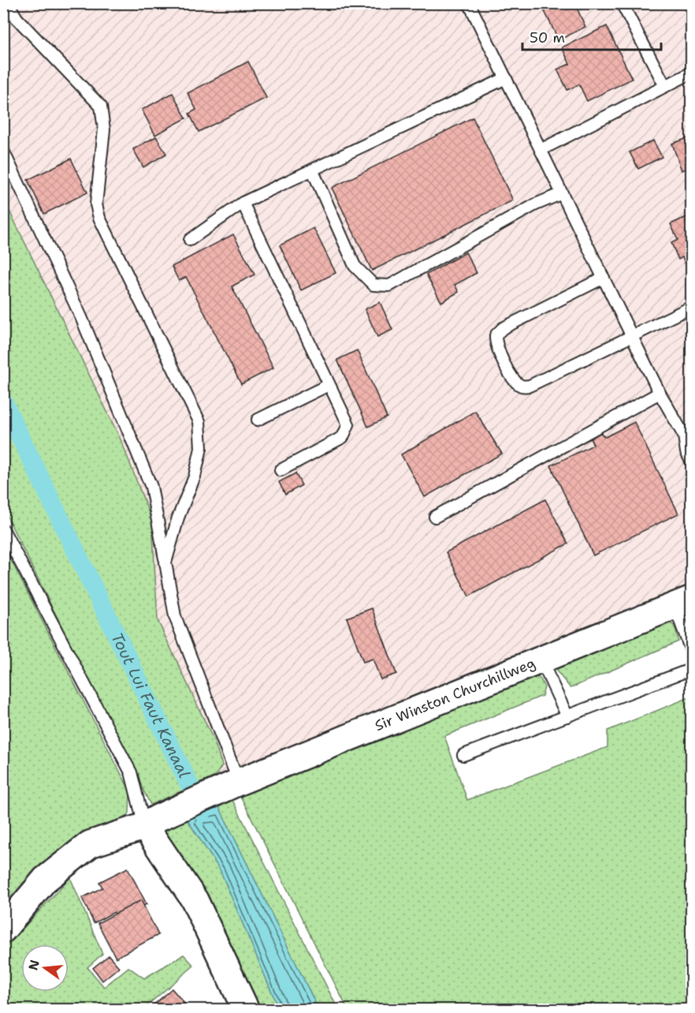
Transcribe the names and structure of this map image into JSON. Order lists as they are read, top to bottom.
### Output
{
  "streets": {
    "street": ["Sir Winston Churchillweg"]
  },
  "water": ["Tout Lui Faut Kanaal"],
  "scale_bar": "50 m",
  "north": "left"
}
